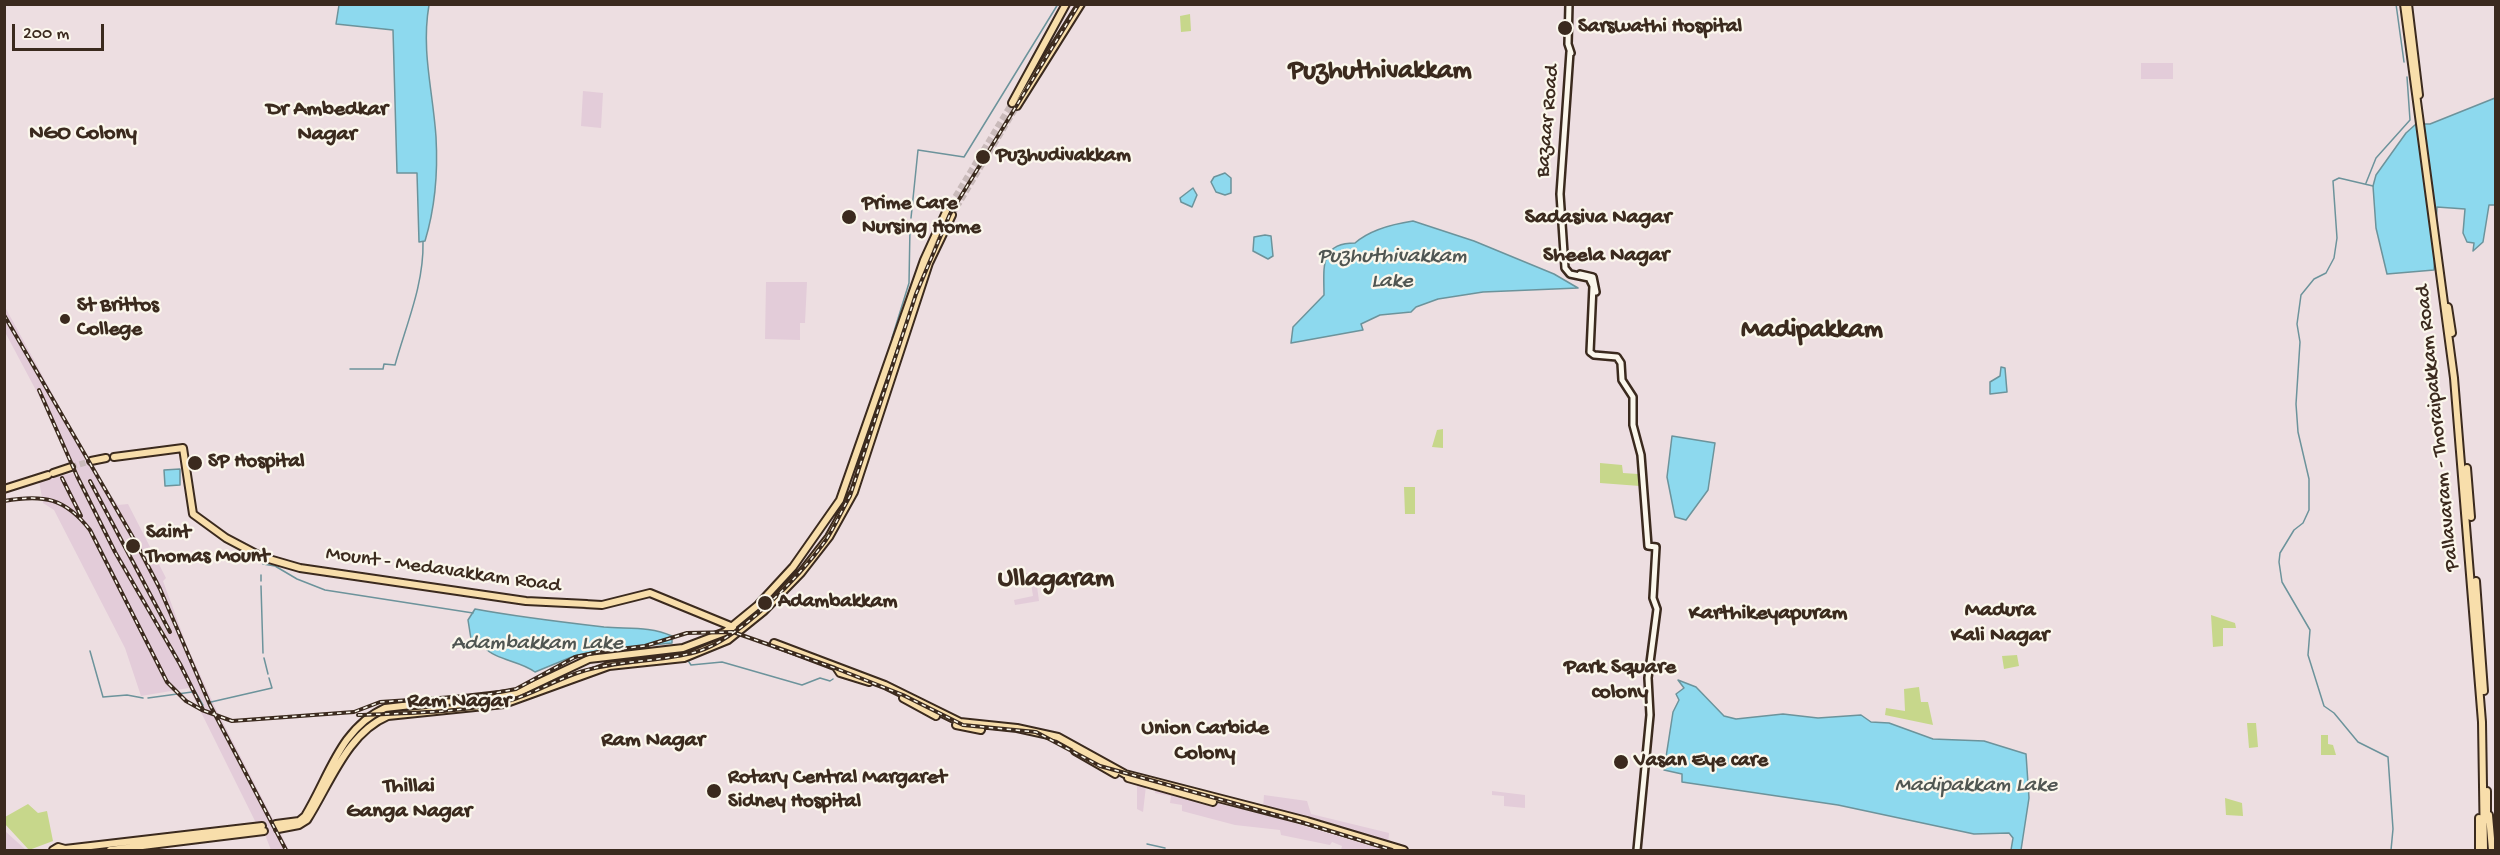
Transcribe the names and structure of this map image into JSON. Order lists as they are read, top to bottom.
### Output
{
  "streets": {
    "main road": ["Bazaar Road", "Pallavaram - Thoraipakkam Road", "Mount - Medavakkam Road"]
  },
  "districts": [
    "Puzhuthivakkam",
    "Dr Ambedkar Nagar",
    "NGO Colony",
    "Sadasiva Nagar",
    "Sheela Nagar",
    "Madipakkam",
    "Ullagaram",
    "Madura Kali Nagar",
    "Karthikeyapuram",
    "Park Square colony",
    "Ram Nagar",
    "Union Carbide Colony",
    "Ram Nagar",
    "Thillai Ganga Nagar"
  ],
  "water": ["Puzhuthivakkam Lake", "Adambakkam Lake", "Madipakkam Lake"],
  "places": [
    "Sarswathi Hospital",
    "Puzhudivakkam",
    "Prime Care Nursing Home",
    "St Brittos College",
    "SP Hospital",
    "Saint Thomas Mount",
    "Adambakkam",
    "Vasan Eye care",
    "Rotary Central Margaret Sidney Hospital"
  ],
  "scale_bar": "200 m"
}
